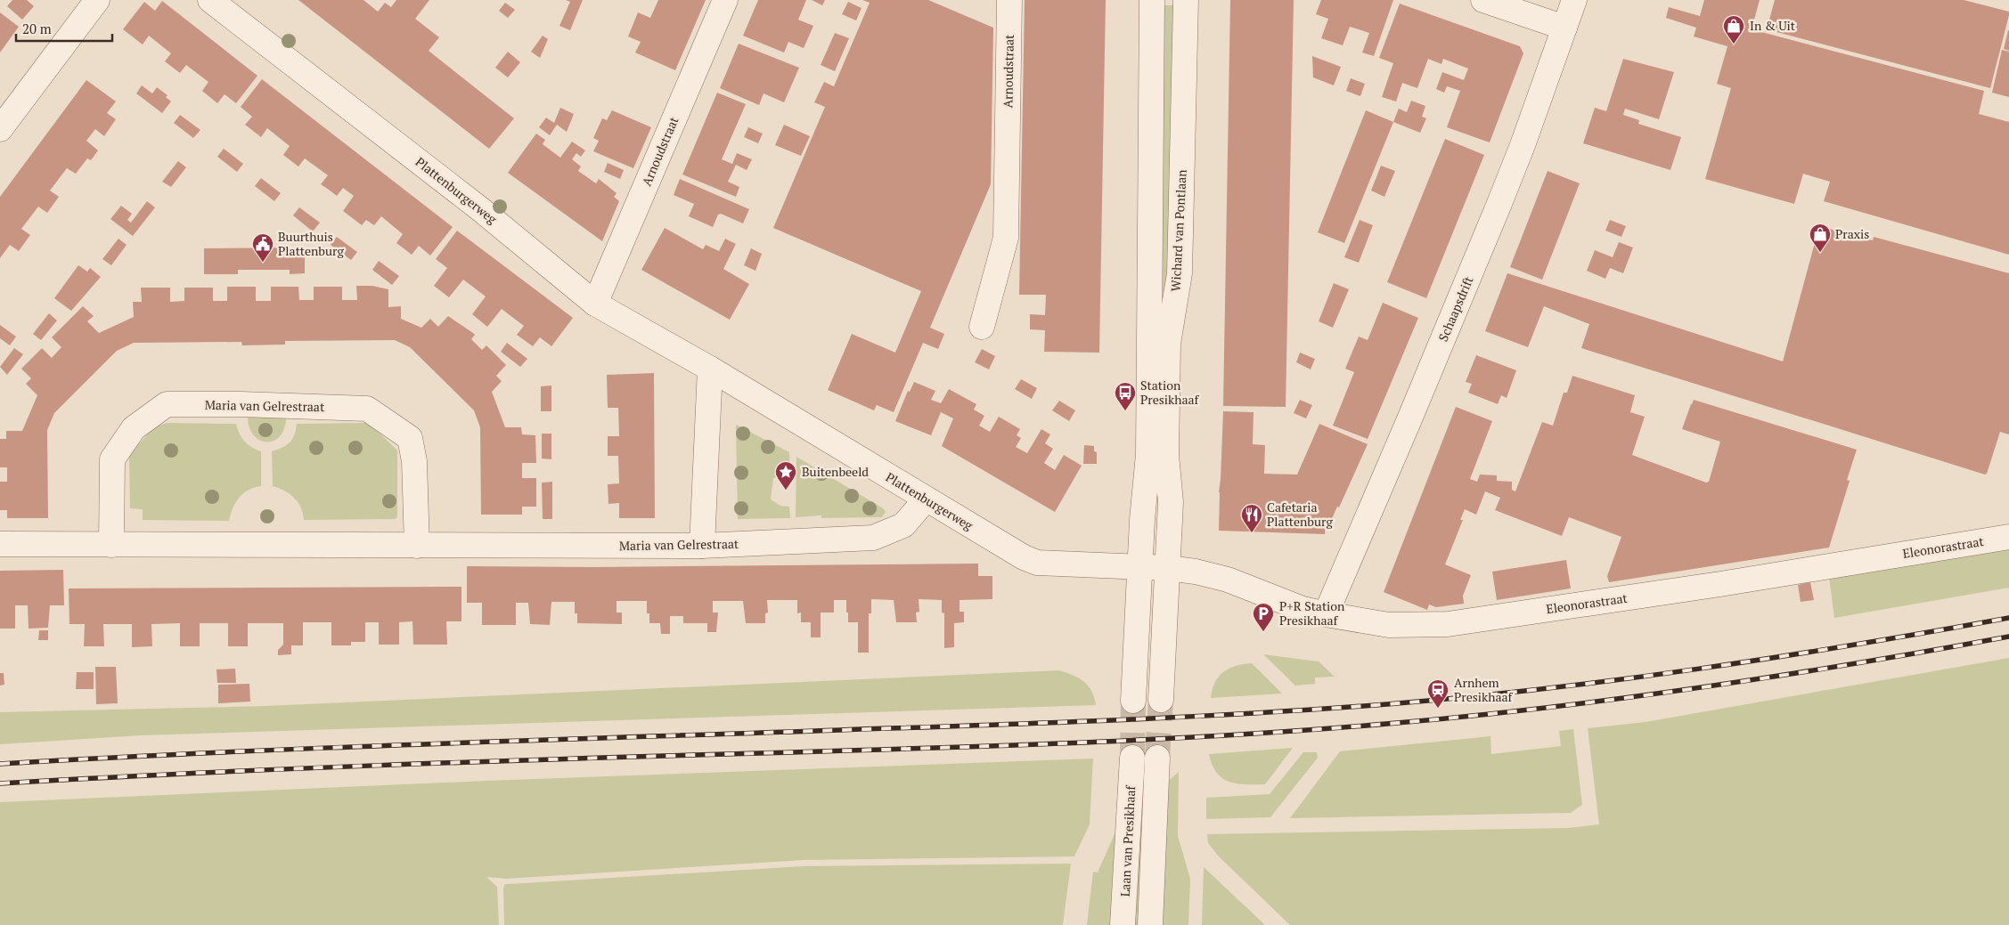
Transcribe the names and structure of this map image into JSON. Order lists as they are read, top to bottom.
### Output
{
  "streets": {
    "street": [
      "Arnoudstraat",
      "Plattenburgerweg",
      "Wichard van Pontlaan",
      "Schaapsdrift",
      "Maria van Gelrestraat",
      "Eleonorastraat",
      "Laan van Presikhaaf"
    ]
  },
  "crossings": [
    ["Arnoudstraat", "Plattenburgerweg"],
    ["Plattenburgerweg", "Wichard van Pontlaan"],
    ["Plattenburgerweg", "Maria van Gelrestraat"],
    ["Plattenburgerweg", "Eleonorastraat"],
    ["Wichard van Pontlaan", "Eleonorastraat"],
    ["Schaapsdrift", "Eleonorastraat"]
  ],
  "places": {
    "shop": ["In & Uit", "Praxis"],
    "public building": ["Buurthuis Plattenburg"],
    "bus stop": ["Station Presikhaaf"],
    "place": ["Buitenbeeld"],
    "restaurant": ["Cafetaria Plattenburg"],
    "parking": ["P+R Station Presikhaaf"],
    "station": ["Arnhem Presikhaaf"]
  },
  "scale_bar": "20 m"
}
